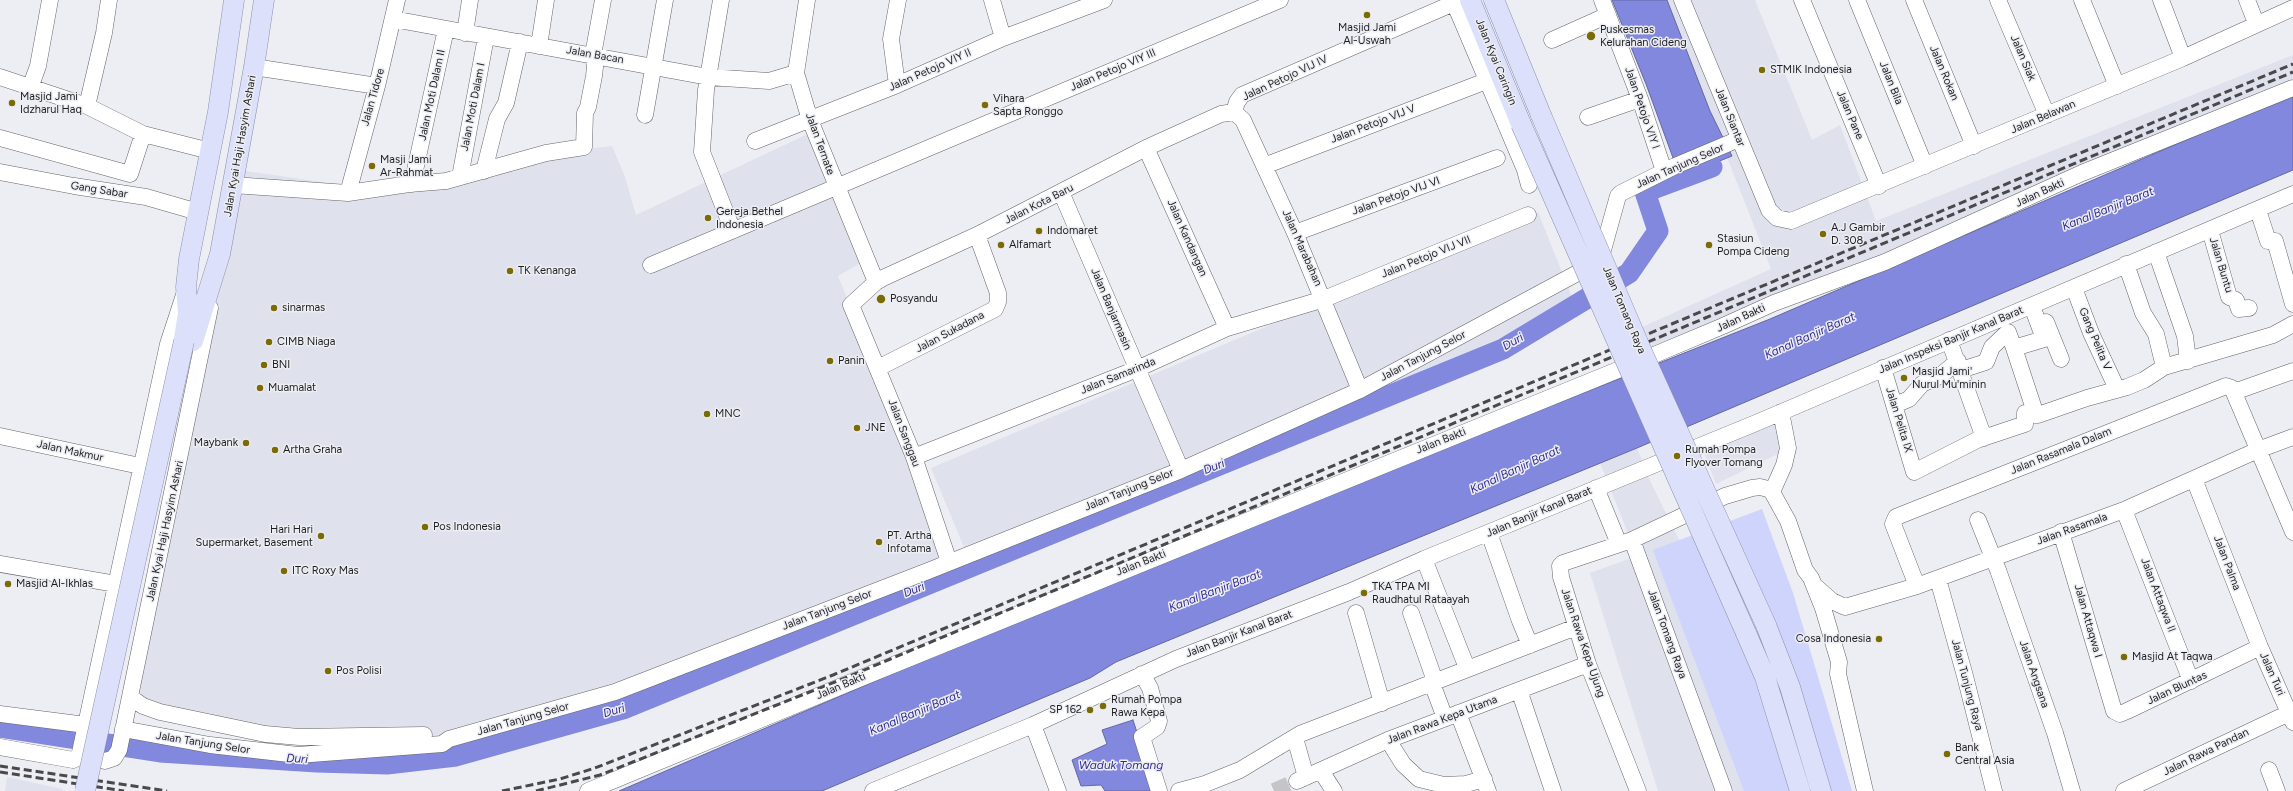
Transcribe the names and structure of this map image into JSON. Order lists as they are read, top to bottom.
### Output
{
  "streets": {
    "main road": ["Jalan Kyai Caringin", "Jalan Kyai Haji Hasyim Ashari", "Jalan Tomang Raya"],
    "street": [
      "Jalan Bacan",
      "Jalan Siak",
      "Jalan Petojo VIY II",
      "Jalan Petojo VIY III",
      "Jalan Rokan",
      "Jalan Petojo VIJ IV",
      "Jalan Bila",
      "Jalan Moti Dalam II",
      "Jalan Tidore",
      "Jalan Moti Dalam I",
      "Jalan Petojo VIY I",
      "Jalan Pane",
      "Jalan Siantar",
      "Jalan Belawan",
      "Jalan Petojo VIJ V",
      "Jalan Ternate",
      "Jalan Tanjung Selor",
      "Gang Sabar",
      "Jalan Bakti",
      "Jalan Petojo VIJ VI",
      "Jalan Kota Baru",
      "Jalan Kandangan",
      "Jalan Marabahan",
      "Jalan Petojo VIJ VII",
      "Jalan Buntu",
      "Jalan Banjarmasin",
      "Jalan Sukadana",
      "Gang Pelita V",
      "Jalan Inspeksi Banjir Kanal Barat",
      "Jalan Samarinda",
      "Jalan Pelita IX",
      "Jalan Sanggau",
      "Jalan Makmur",
      "Jalan Rasamala Dalam",
      "Jalan Banjir Kanal Barat",
      "Jalan Rasamala",
      "Jalan Palma",
      "Jalan Attaqwa II",
      "Jalan Attaqwa I",
      "Jalan Rawa Kepa Ujung",
      "Jalan Angsana",
      "Jalan Turi",
      "Jalan Tunjung Raya",
      "Jalan Bluntas",
      "Jalan Rawa Kepa Utama",
      "Jalan Rawa Pandan"
    ]
  },
  "crossings": [
    ["Jalan Bacan", "Jalan Moti Dalam II"],
    ["Jalan Bacan", "Jalan Tidore"],
    ["Jalan Bacan", "Jalan Moti Dalam I"],
    ["Jalan Bacan", "Jalan Ternate"],
    ["Jalan Siak", "Jalan Belawan"],
    ["Jalan Kyai Caringin", "Jalan Petojo VIJ IV"],
    ["Jalan Kyai Caringin", "Jalan Tomang Raya"],
    ["Jalan Petojo VIY II", "Jalan Ternate"],
    ["Jalan Petojo VIY III", "Jalan Ternate"],
    ["Jalan Rokan", "Jalan Belawan"],
    ["Jalan Petojo VIJ IV", "Jalan Kota Baru"],
    ["Jalan Petojo VIJ IV", "Jalan Marabahan"],
    ["Jalan Bila", "Jalan Belawan"],
    ["Jalan Petojo VIY I", "Jalan Tanjung Selor"],
    ["Jalan Pane", "Jalan Belawan"],
    ["Jalan Siantar", "Jalan Belawan"],
    ["Jalan Siantar", "Jalan Tanjung Selor"],
    ["Jalan Petojo VIJ V", "Jalan Marabahan"],
    ["Jalan Ternate", "Jalan Kota Baru"],
    ["Jalan Kyai Haji Hasyim Ashari", "Jalan Tanjung Selor"],
    ["Jalan Kyai Haji Hasyim Ashari", "Gang Sabar"],
    ["Jalan Kyai Haji Hasyim Ashari", "Jalan Makmur"],
    ["Jalan Tanjung Selor", "Jalan Marabahan"],
    ["Jalan Tanjung Selor", "Jalan Banjarmasin"],
    ["Jalan Tanjung Selor", "Jalan Sanggau"],
    ["Jalan Petojo VIJ VI", "Jalan Marabahan"],
    ["Jalan Kota Baru", "Jalan Kandangan"],
    ["Jalan Kota Baru", "Jalan Marabahan"],
    ["Jalan Kota Baru", "Jalan Banjarmasin"],
    ["Jalan Kota Baru", "Jalan Sukadana"],
    ["Jalan Kota Baru", "Jalan Sanggau"],
    ["Jalan Kandangan", "Jalan Samarinda"],
    ["Jalan Marabahan", "Jalan Petojo VIJ VII"],
    ["Jalan Marabahan", "Jalan Samarinda"],
    ["Jalan Petojo VIJ VII", "Jalan Samarinda"],
    ["Jalan Buntu", "Jalan Inspeksi Banjir Kanal Barat"],
    ["Jalan Banjarmasin", "Jalan Samarinda"],
    ["Jalan Tomang Raya", "Jalan Inspeksi Banjir Kanal Barat"],
    ["Jalan Tomang Raya", "Jalan Banjir Kanal Barat"],
    ["Jalan Tomang Raya", "Jalan Rawa Kepa Ujung"],
    ["Jalan Sukadana", "Jalan Sanggau"],
    ["Gang Pelita V", "Jalan Inspeksi Banjir Kanal Barat"],
    ["Jalan Inspeksi Banjir Kanal Barat", "Jalan Pelita IX"],
    ["Jalan Inspeksi Banjir Kanal Barat", "Jalan Banjir Kanal Barat"],
    ["Jalan Samarinda", "Jalan Sanggau"],
    ["Jalan Rasamala Dalam", "Jalan Rasamala"],
    ["Jalan Rasamala", "Jalan Palma"],
    ["Jalan Rasamala", "Jalan Attaqwa II"],
    ["Jalan Rasamala", "Jalan Attaqwa I"],
    ["Jalan Rasamala", "Jalan Angsana"],
    ["Jalan Rasamala", "Jalan Tunjung Raya"],
    ["Jalan Palma", "Jalan Turi"],
    ["Jalan Palma", "Jalan Bluntas"],
    ["Jalan Attaqwa II", "Jalan Bluntas"],
    ["Jalan Attaqwa I", "Jalan Bluntas"],
    ["Jalan Rawa Kepa Ujung", "Jalan Rawa Kepa Utama"],
    ["Jalan Turi", "Jalan Bluntas"],
    ["Jalan Turi", "Jalan Rawa Pandan"]
  ],
  "water": ["Kanal Banjir Barat", "Duri", "Waduk Tomang"],
  "places": [
    "Masjid Jami Al-Uswah",
    "Puskesmas Kelurahan Cideng",
    "STMIK Indonesia",
    "Masjid Jami Idzharul Haq",
    "Vihara Sapta Ronggo",
    "Masji Jami Ar-Rahmat",
    "Gereja Bethel Indonesia",
    "Indomaret",
    "A.J Gambir D. 308",
    "Alfamart",
    "Stasiun Pompa Cideng",
    "TK Kenanga",
    "Posyandu",
    "sinarmas",
    "CIMB Niaga",
    "Panin",
    "BNI",
    "Masjid Jami' Nurul Mu'minin",
    "Muamalat",
    "MNC",
    "JNE",
    "Maybank",
    "Artha Graha",
    "Rumah Pompa Flyover Tomang",
    "Pos Indonesia",
    "Hari Hari Supermarket, Basement",
    "PT. Artha Infotama",
    "ITC Roxy Mas",
    "Masjid Al-Ikhlas",
    "TKA TPA MI Raudhatul Rataayah",
    "Cosa Indonesia",
    "Masjid At Taqwa",
    "Pos Polisi",
    "Rumah Pompa Rawa Kepa",
    "SP 162",
    "Bank Central Asia"
  ]
}
